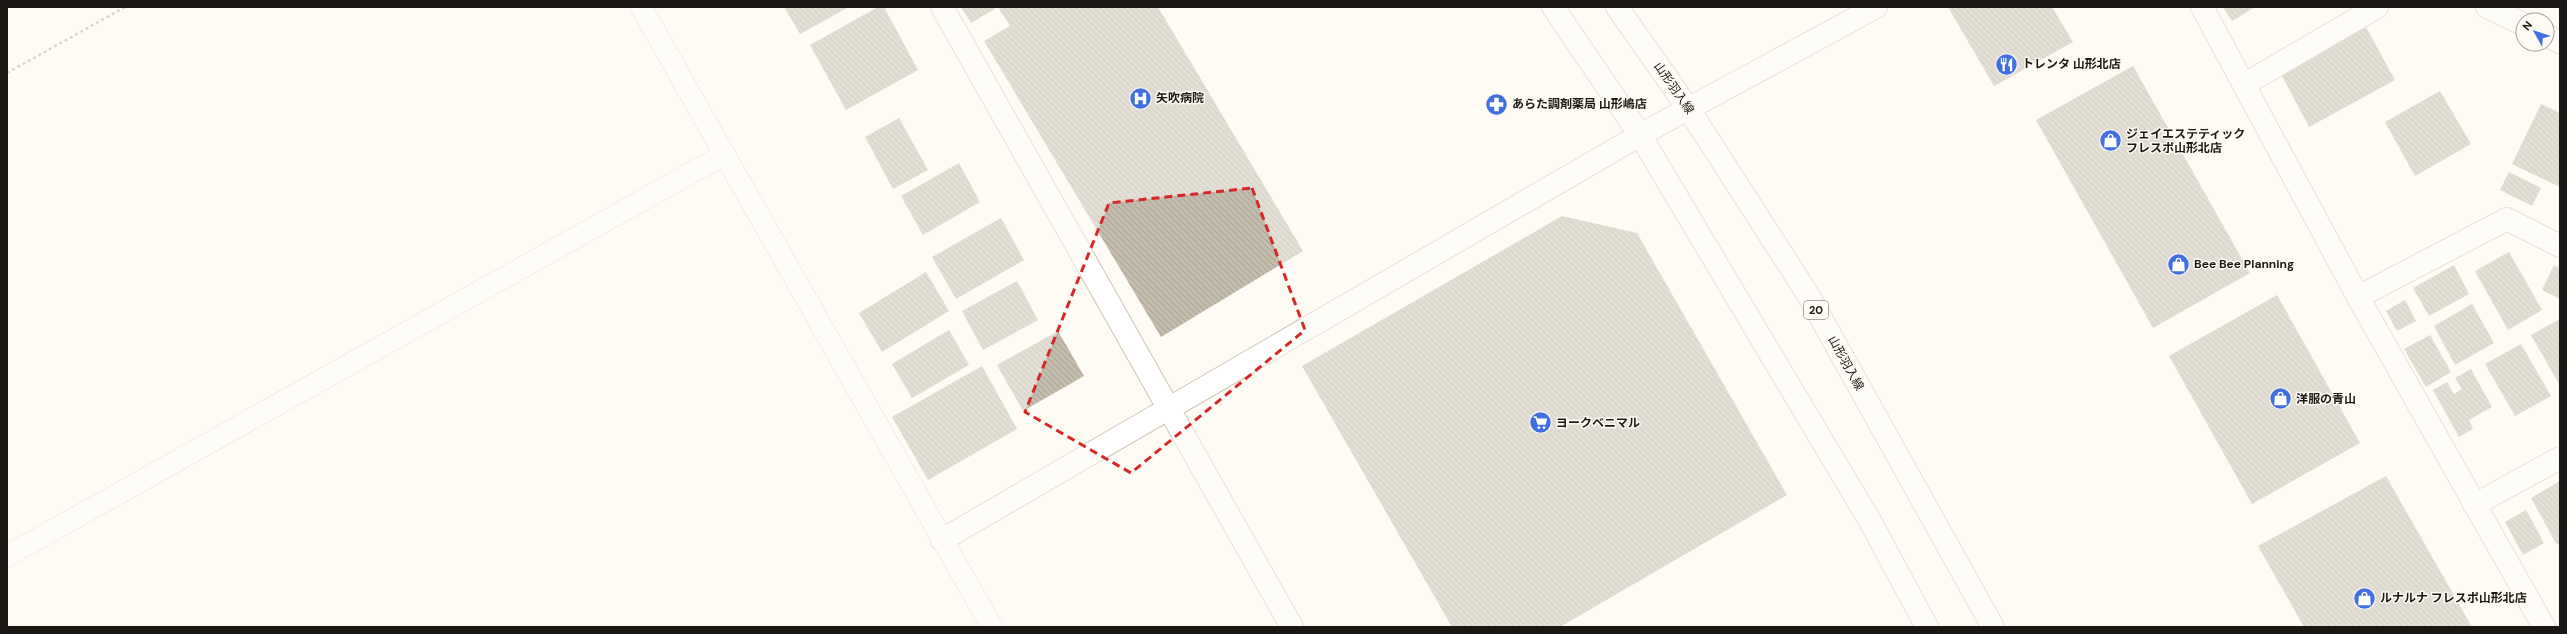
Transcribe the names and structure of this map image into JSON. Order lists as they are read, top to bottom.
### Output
{
  "streets": {
    "street": ["山形羽入線", "20"]
  },
  "places": {
    "restaurant": ["トレンタ 山形北店"],
    "hospital": ["矢吹病院"],
    "pharmacy": ["あらた調剤薬局 山形嶋店"],
    "shop": [
      "ジェイエステティック フレスポ山形北店",
      "Bee Bee Planning",
      "洋服の青山",
      "ルナルナ フレスポ山形北店"
    ],
    "supermarket": ["ヨークベニマル"]
  },
  "north": "top left"
}
